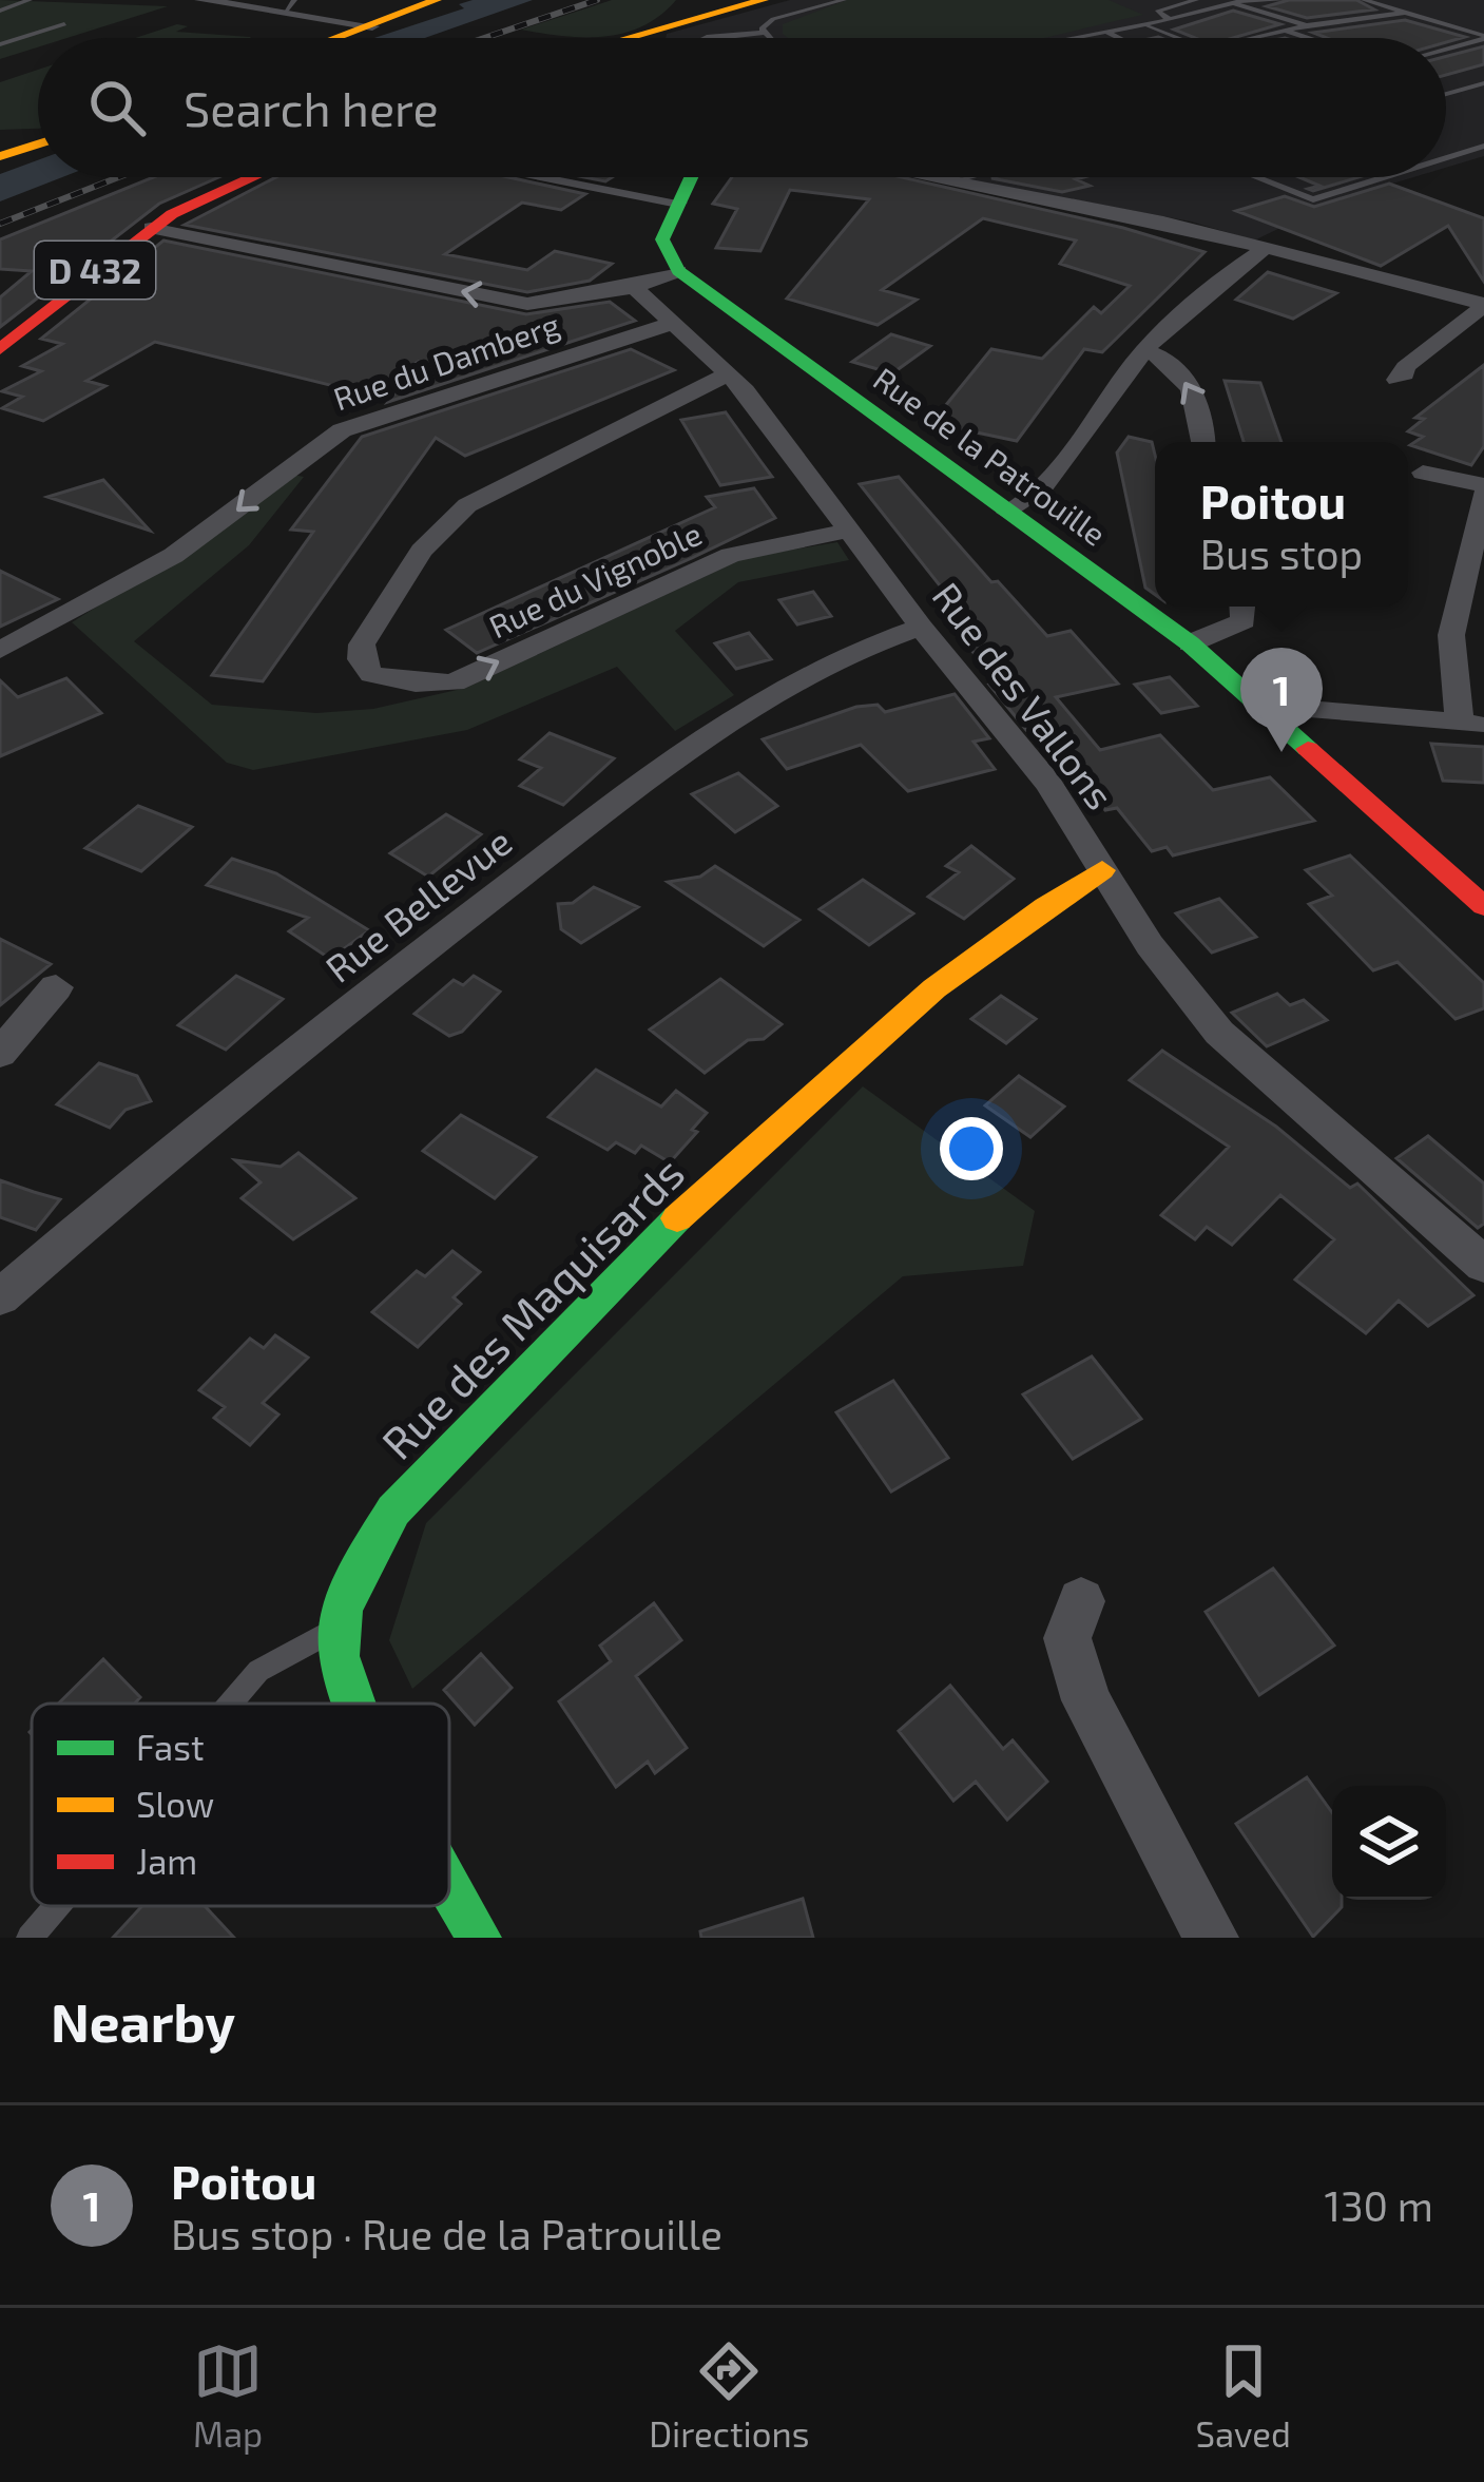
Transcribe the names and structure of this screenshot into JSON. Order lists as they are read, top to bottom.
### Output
{
  "streets": {
    "street": [
      "D 432",
      "Rue du Damberg",
      "Rue de la Patrouille",
      "Rue du Vignoble",
      "Rue des Vallons",
      "Rue Bellevue",
      "Rue des Maquisards"
    ]
  },
  "crossings": [
    ["Rue du Damberg", "Rue des Vallons"],
    ["Rue du Vignoble", "Rue des Vallons"],
    ["Rue des Vallons", "Rue Bellevue"],
    ["Rue des Vallons", "Rue des Maquisards"]
  ],
  "legend": ["Fast", "Slow", "Jam"],
  "page": {
    "search": "Search here",
    "popup": ["Poitou", "Bus stop"],
    "pins": "1",
    "heading": "Nearby",
    "list": [
      {
        "mark": "1",
        "name": "Poitou",
        "note": "Bus stop · Rue de la Patrouille",
        "value": "130 m"
      }
    ],
    "nav": ["Map", "Directions", "Saved"]
  }
}
